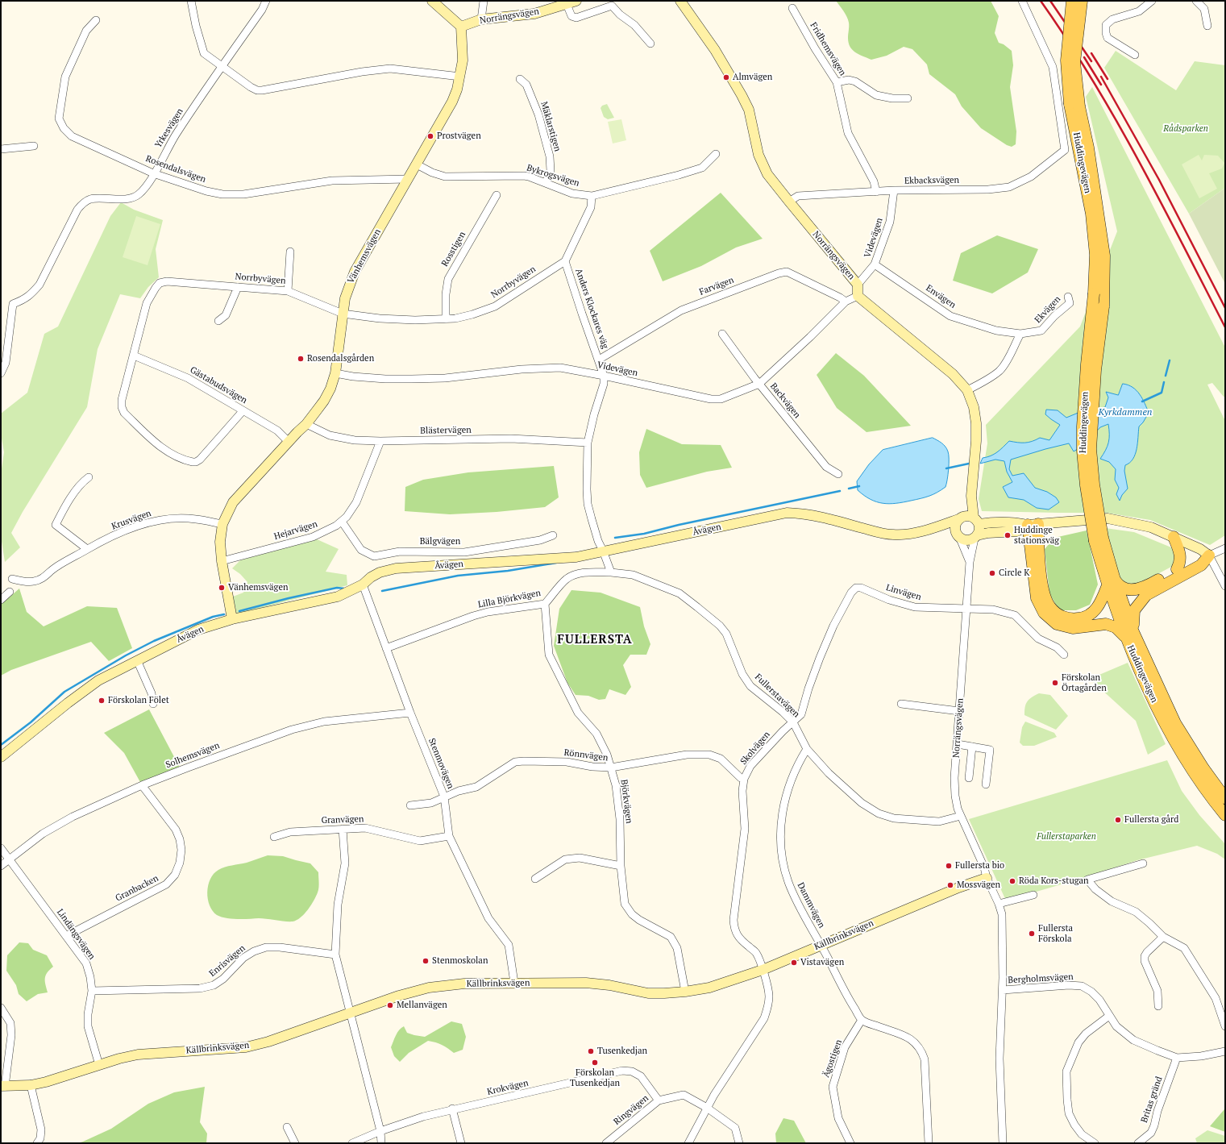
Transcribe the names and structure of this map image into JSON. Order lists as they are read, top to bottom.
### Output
{
  "streets": {
    "main road": ["Huddingevägen"],
    "street": [
      "Norrängsvägen",
      "Fridhemsvägen",
      "Mäklarstigen",
      "Yrkesvägen",
      "Rosendalsvägen",
      "Bykrogsvägen",
      "Ekbacksvägen",
      "Videvägen",
      "Rosstigen",
      "Vänhemsvägen",
      "Norrbyvägen",
      "Farvägen",
      "Envägen",
      "Anders Klockares väg",
      "Ekvägen",
      "Gästabudsvägen",
      "Backvägen",
      "Blästervägen",
      "Krusvägen",
      "Åvägen",
      "Hejarvägen",
      "Bälgvägen",
      "Linvägen",
      "Lilla Björkvägen",
      "Fullerstavägen",
      "Skolvägen",
      "Solhemsvägen",
      "Rönnvägen",
      "Stenmovägen",
      "Björkvägen",
      "Granvägen",
      "Granbacken",
      "Dammvägen",
      "Lindängsvägen",
      "Källbrinksvägen",
      "Enrisvägen",
      "Bergholmsvägen",
      "Ägostigen",
      "Krokvägen",
      "Britas gränd",
      "Ringvägen"
    ]
  },
  "crossings": [
    ["Norrängsvägen", "Ekbacksvägen"],
    ["Norrängsvägen", "Videvägen"],
    ["Norrängsvägen", "Vänhemsvägen"],
    ["Norrängsvägen", "Åvägen"],
    ["Norrängsvägen", "Linvägen"],
    ["Norrängsvägen", "Fullerstavägen"],
    ["Norrängsvägen", "Källbrinksvägen"],
    ["Fridhemsvägen", "Ekbacksvägen"],
    ["Mäklarstigen", "Bykrogsvägen"],
    ["Yrkesvägen", "Rosendalsvägen"],
    ["Rosendalsvägen", "Vänhemsvägen"],
    ["Bykrogsvägen", "Vänhemsvägen"],
    ["Ekbacksvägen", "Videvägen"],
    ["Videvägen", "Vänhemsvägen"],
    ["Videvägen", "Farvägen"],
    ["Videvägen", "Envägen"],
    ["Videvägen", "Anders Klockares väg"],
    ["Videvägen", "Backvägen"],
    ["Rosstigen", "Norrbyvägen"],
    ["Vänhemsvägen", "Norrbyvägen"],
    ["Vänhemsvägen", "Gästabudsvägen"],
    ["Vänhemsvägen", "Blästervägen"],
    ["Vänhemsvägen", "Krusvägen"],
    ["Vänhemsvägen", "Åvägen"],
    ["Vänhemsvägen", "Hejarvägen"],
    ["Norrbyvägen", "Anders Klockares väg"],
    ["Norrbyvägen", "Gästabudsvägen"],
    ["Farvägen", "Anders Klockares väg"],
    ["Envägen", "Ekvägen"],
    ["Anders Klockares väg", "Blästervägen"],
    ["Anders Klockares väg", "Åvägen"],
    ["Blästervägen", "Hejarvägen"],
    ["Åvägen", "Stenmovägen"],
    ["Hejarvägen", "Bälgvägen"],
    ["Linvägen", "Skolvägen"],
    ["Lilla Björkvägen", "Fullerstavägen"],
    ["Lilla Björkvägen", "Stenmovägen"],
    ["Lilla Björkvägen", "Björkvägen"],
    ["Fullerstavägen", "Skolvägen"],
    ["Fullerstavägen", "Dammvägen"],
    ["Skolvägen", "Rönnvägen"],
    ["Skolvägen", "Källbrinksvägen"],
    ["Solhemsvägen", "Stenmovägen"],
    ["Solhemsvägen", "Granbacken"],
    ["Solhemsvägen", "Lindängsvägen"],
    ["Rönnvägen", "Stenmovägen"],
    ["Rönnvägen", "Björkvägen"],
    ["Stenmovägen", "Granvägen"],
    ["Stenmovägen", "Källbrinksvägen"],
    ["Björkvägen", "Källbrinksvägen"],
    ["Granbacken", "Lindängsvägen"],
    ["Dammvägen", "Källbrinksvägen"],
    ["Dammvägen", "Ägostigen"],
    ["Lindängsvägen", "Källbrinksvägen"],
    ["Lindängsvägen", "Enrisvägen"],
    ["Bergholmsvägen", "Britas gränd"],
    ["Krokvägen", "Ringvägen"]
  ],
  "districts": ["FULLERSTA"],
  "water": ["Kyrkdammen"],
  "parks": ["Rådsparken", "Fullerstaparken"],
  "places": [
    "Almvägen",
    "Prostvägen",
    "Rosendalsgården",
    "Huddinge stationsväg",
    "Circle K",
    "Vänhemsvägen",
    "Förskolan Örtagården",
    "Förskolan Fölet",
    "Fullersta gård",
    "Fullersta bio",
    "Röda Kors-stugan",
    "Mossvägen",
    "Fullersta Förskola",
    "Stenmoskolan",
    "Vistavägen",
    "Mellanvägen",
    "Tusenkedjan",
    "Förskolan Tusenkedjan"
  ]
}
